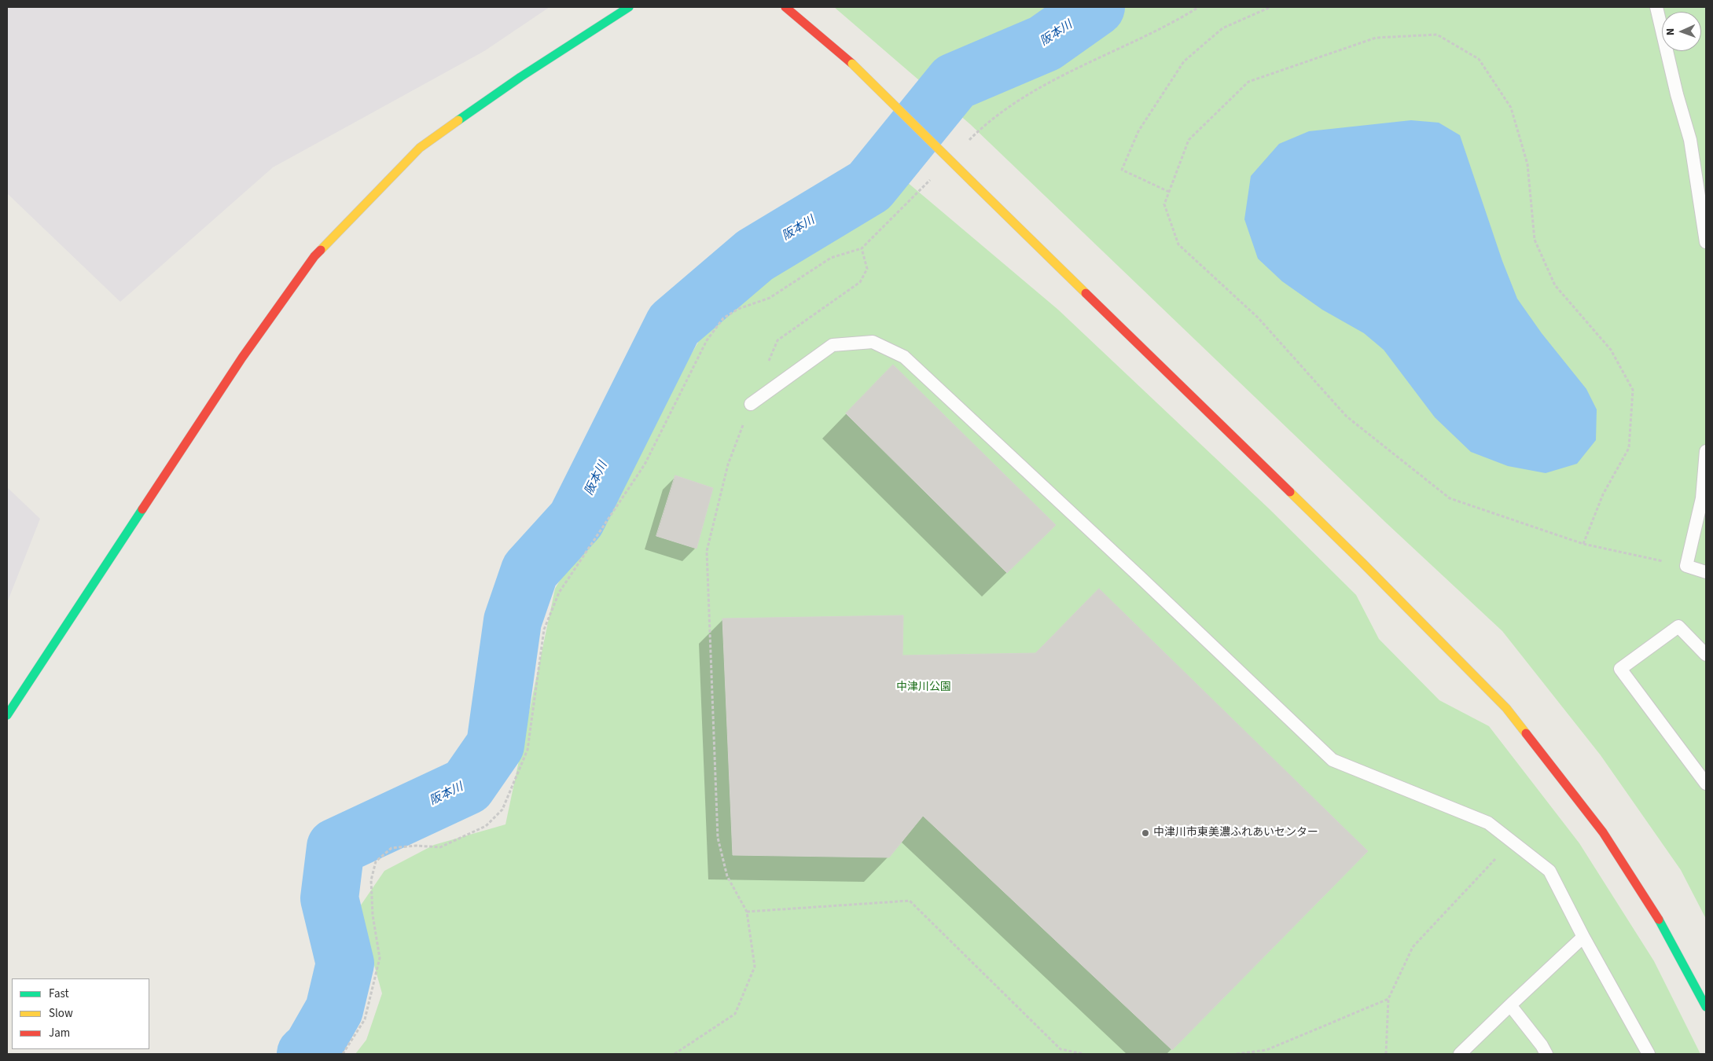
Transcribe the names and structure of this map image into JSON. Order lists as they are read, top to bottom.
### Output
{
  "water": ["阪本川"],
  "parks": ["中津川公園"],
  "places": ["中津川市東美濃ふれあいセンター"],
  "legend": ["Fast", "Slow", "Jam"],
  "north": "left"
}
